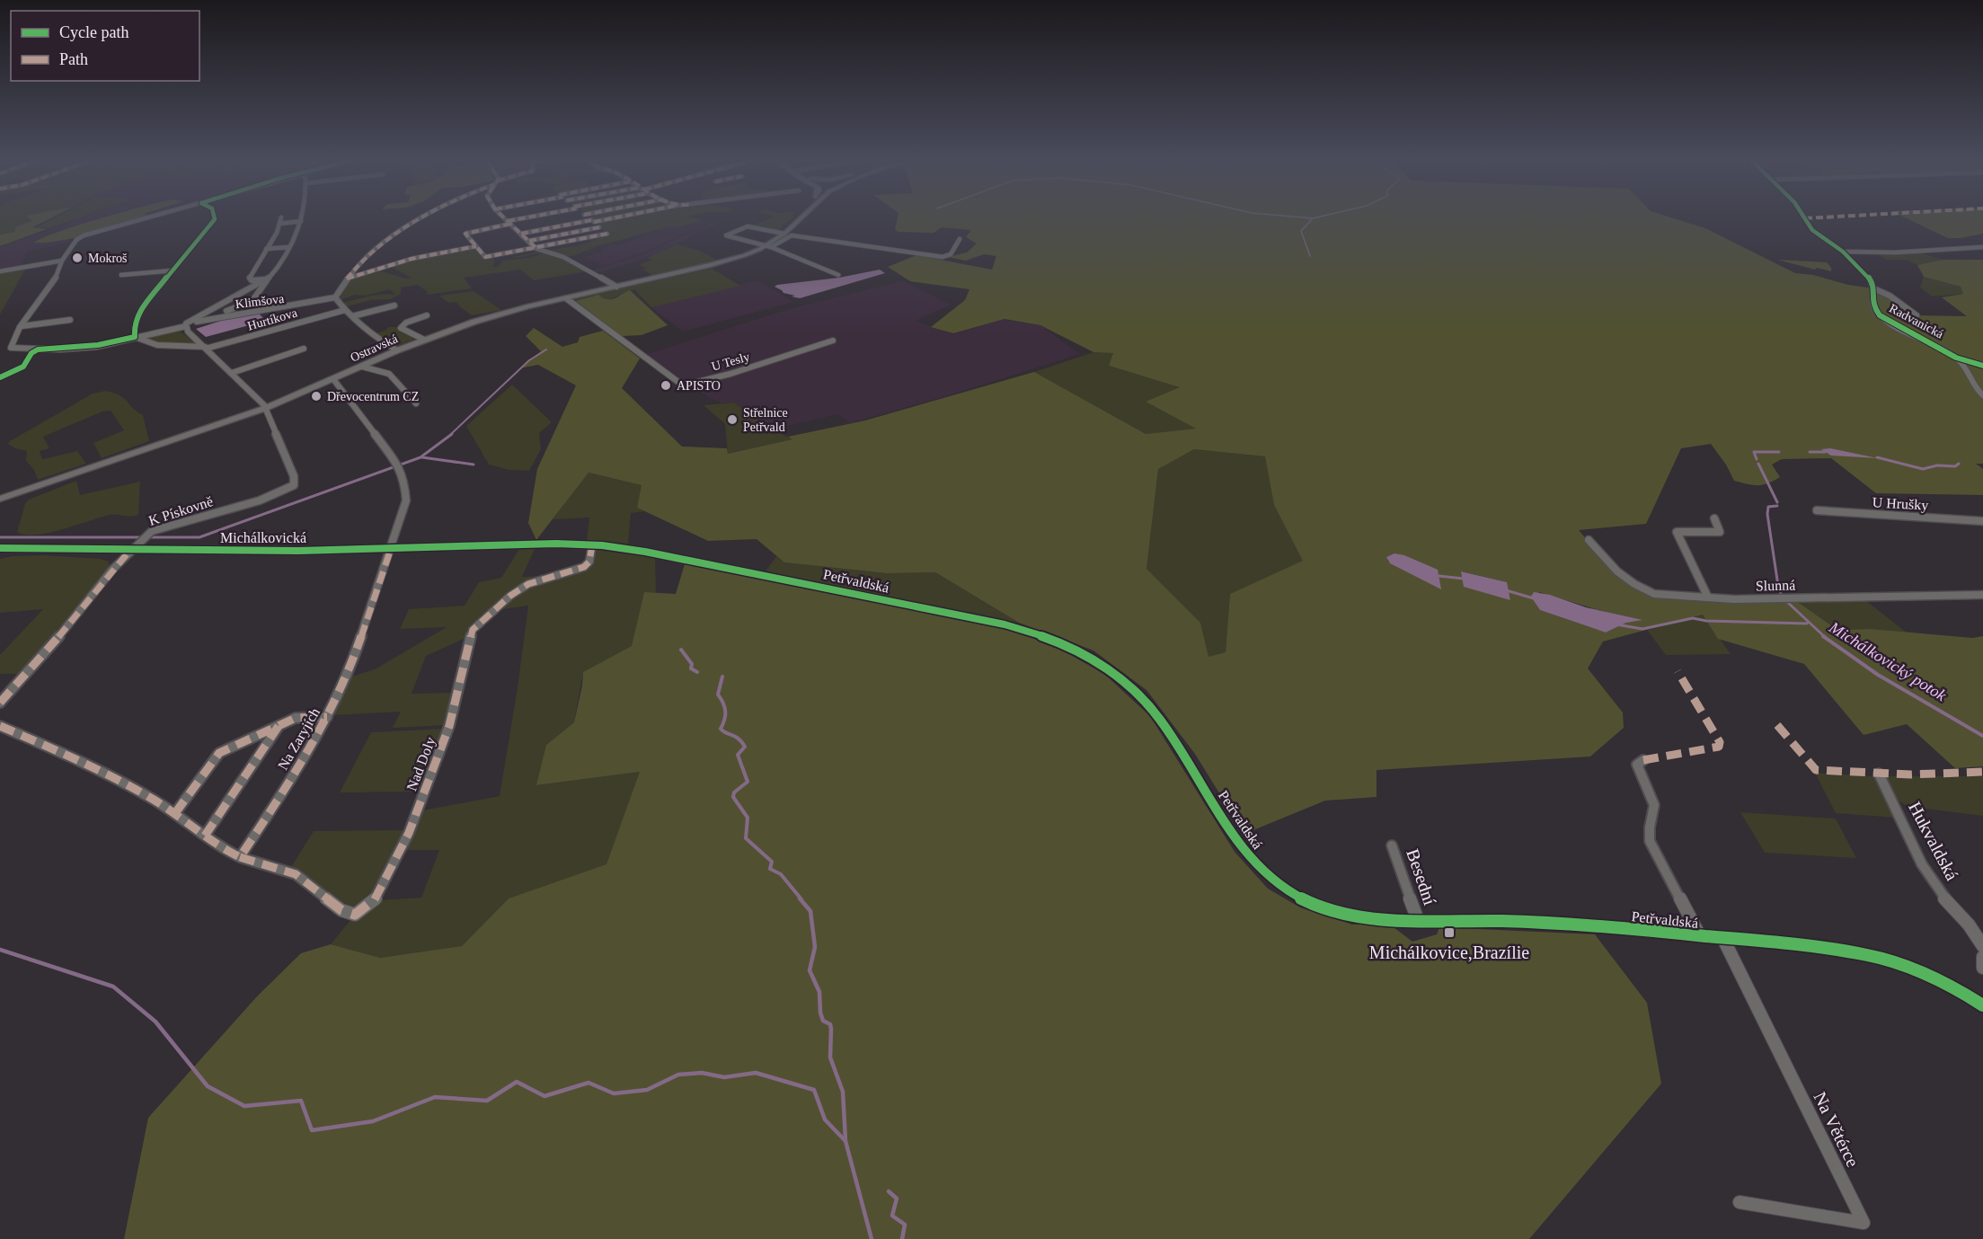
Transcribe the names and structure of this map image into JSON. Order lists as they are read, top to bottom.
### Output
{
  "streets": {
    "main road": ["Ostravská"],
    "street": [
      "Klimšova",
      "Hurtíkova",
      "Radvanická",
      "U Tesly",
      "U Hrušky",
      "K Pískovně",
      "Michálkovická",
      "Petřvaldská",
      "Slunná",
      "Na Zaryjích",
      "Nad Doly",
      "Hukvaldská",
      "Besední",
      "Na Větérce"
    ]
  },
  "crossings": [
    ["Ostravská", "U Tesly"],
    ["Ostravská", "K Pískovně"],
    ["Ostravská", "Na Zaryjích"],
    ["K Pískovně", "Michálkovická"],
    ["Michálkovická", "Petřvaldská"],
    ["Michálkovická", "Na Zaryjích"],
    ["Petřvaldská", "Nad Doly"],
    ["Petřvaldská", "Besední"],
    ["Petřvaldská", "Na Větérce"],
    ["Na Zaryjích", "Nad Doly"]
  ],
  "water": ["Michálkovický potok"],
  "places": {
    "other": [
      "Mokroš",
      "APISTO",
      "Dřevocentrum CZ",
      "Střelnice Petřvald"
    ],
    "transit": ["Michálkovice,Brazílie"]
  },
  "legend": ["Cycle path", "Path"]
}
